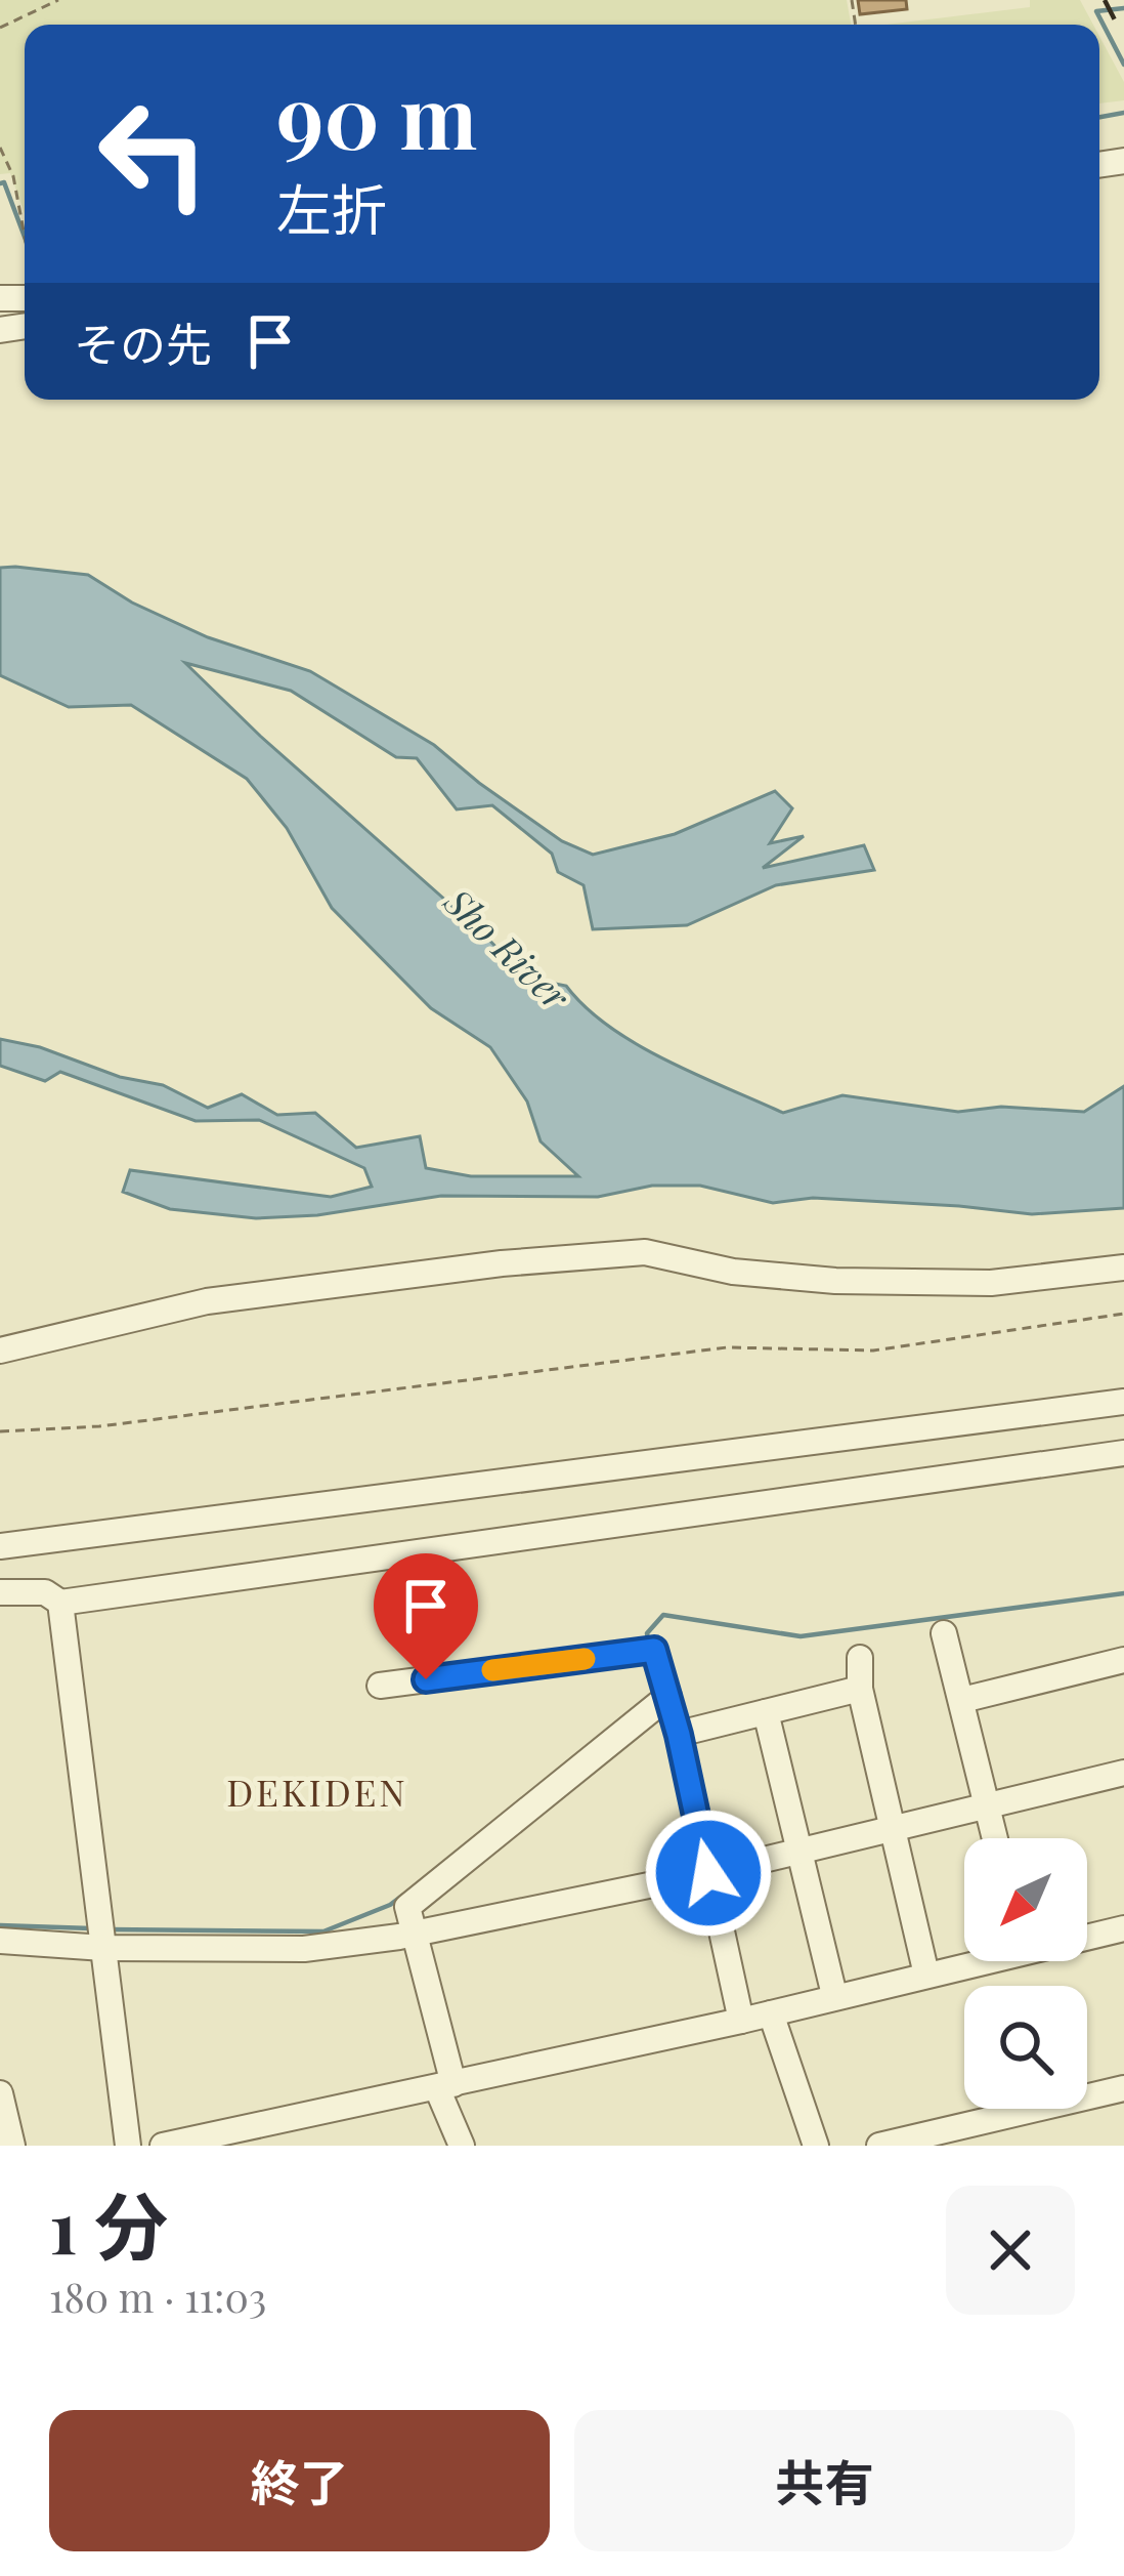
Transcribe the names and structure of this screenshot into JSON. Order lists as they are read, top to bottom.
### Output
{
  "districts": ["DEKIDEN"],
  "water": ["Sho River"],
  "north": "bottom left",
  "page": {
    "turn": ["90 m", "左折"],
    "then": "その先",
    "heading": ["1 分", "180 m · 11:03"],
    "buttons": ["終了", "共有"]
  }
}
